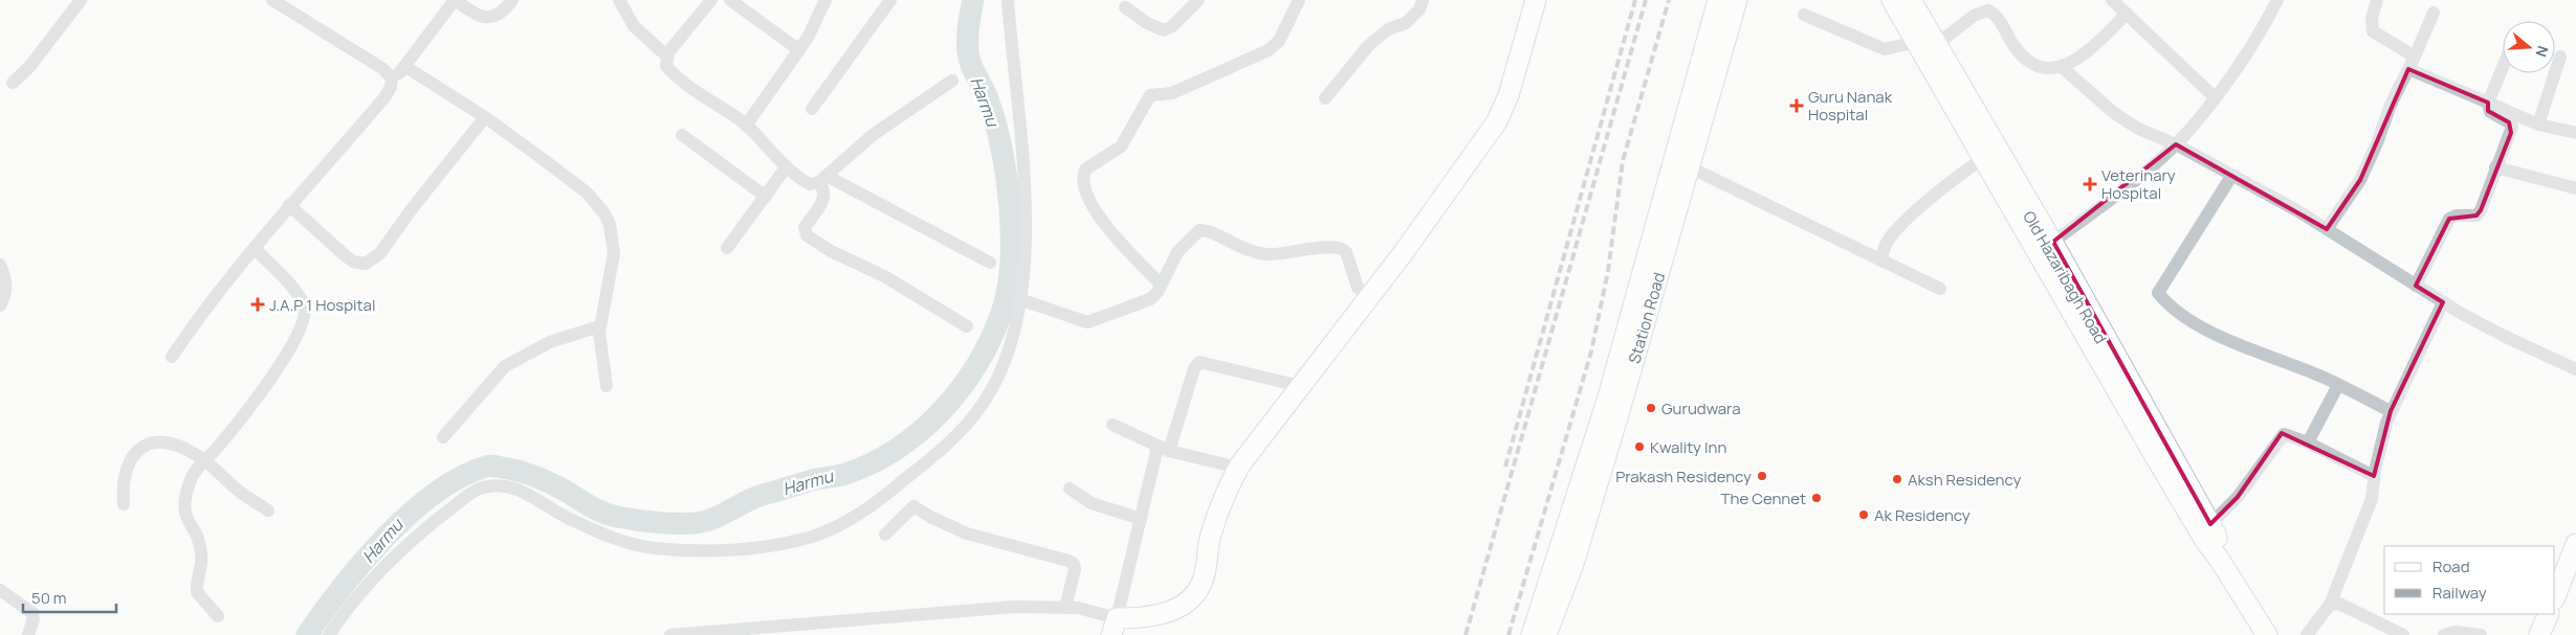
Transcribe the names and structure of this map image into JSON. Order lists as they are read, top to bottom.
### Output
{
  "streets": {
    "street": ["Old Hazaribagh Road", "Station Road"]
  },
  "water": ["Harmu"],
  "places": {
    "health": ["Guru Nanak Hospital", "Veterinary Hospital", "J.A.P 1 Hospital"],
    "other": [
      "Gurudwara",
      "Kwality Inn",
      "Prakash Residency",
      "Aksh Residency",
      "The Cennet",
      "Ak Residency"
    ]
  },
  "legend": ["Road", "Railway"],
  "scale_bar": "50 m",
  "north": "right"
}
